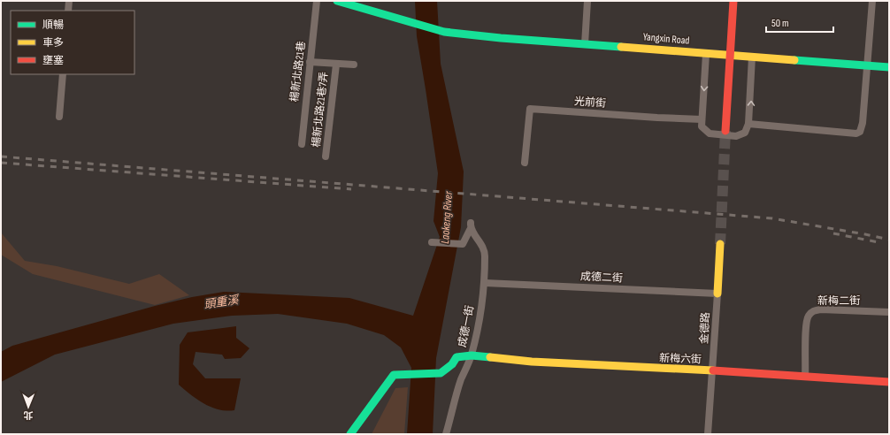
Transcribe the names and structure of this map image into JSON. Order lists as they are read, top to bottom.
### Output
{
  "streets": {
    "street": [
      "Yangxin Road",
      "楊新北路21巷",
      "光前街",
      "楊新北路21巷7弄",
      "成德二街",
      "新梅二街",
      "成德一街",
      "金德路",
      "新梅六街"
    ]
  },
  "crossings": [
    ["楊新北路21巷", "楊新北路21巷7弄"],
    ["成德二街", "成德一街"],
    ["成德二街", "金德路"],
    ["新梅二街", "新梅六街"],
    ["成德一街", "新梅六街"],
    ["金德路", "新梅六街"]
  ],
  "water": ["Laokeng River", "頭重溪"],
  "legend": ["順暢", "車多", "壅塞"],
  "scale_bar": "50 m",
  "north": "bottom"
}
